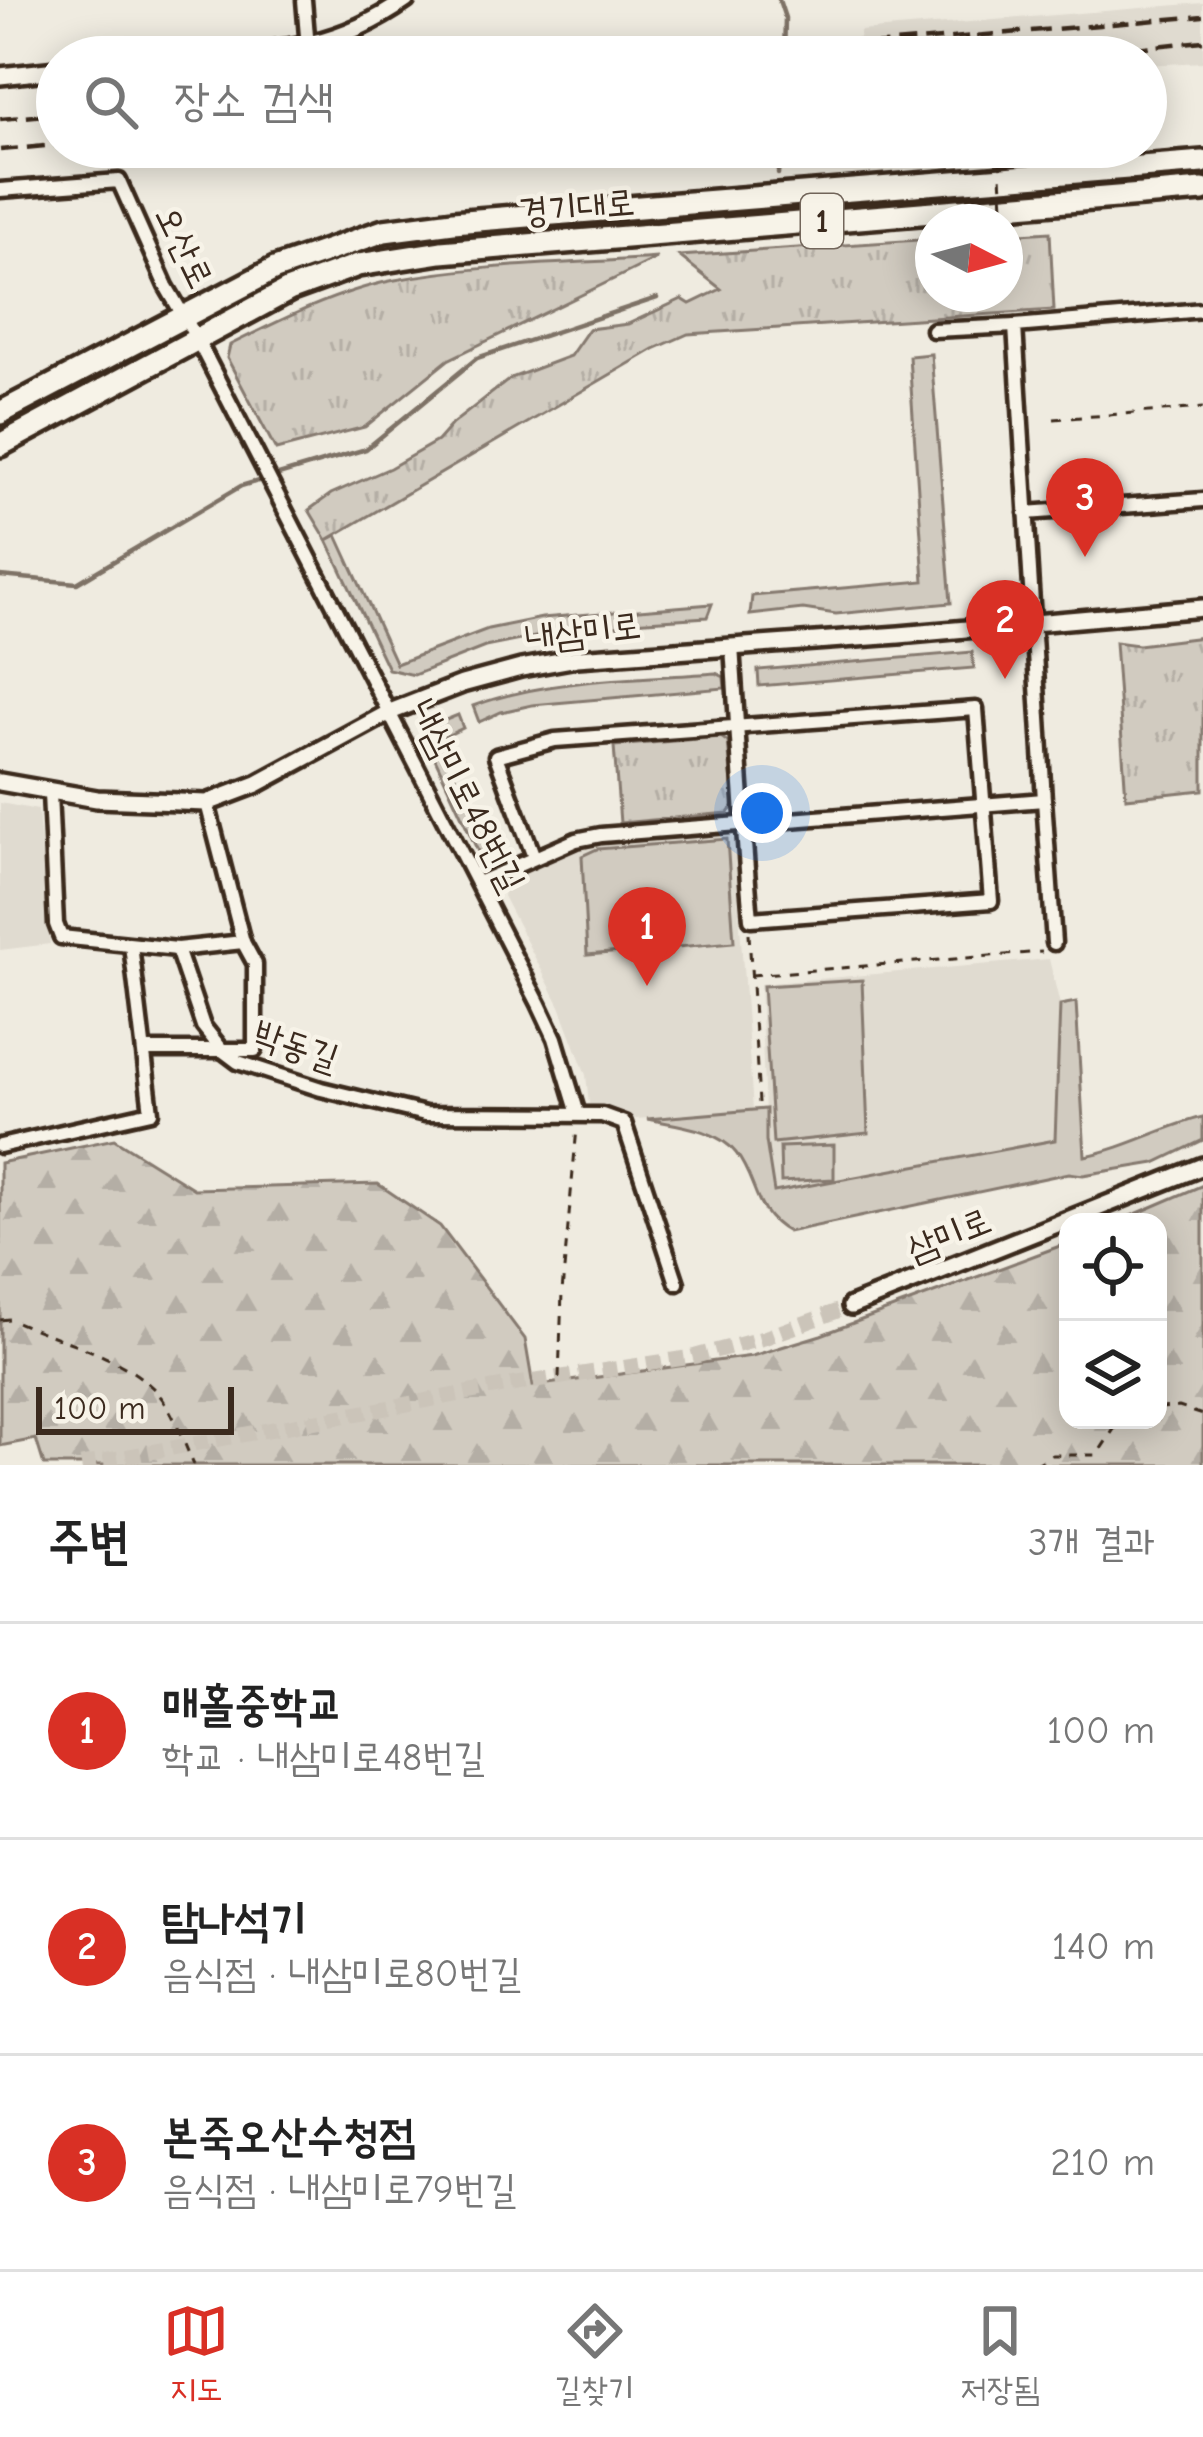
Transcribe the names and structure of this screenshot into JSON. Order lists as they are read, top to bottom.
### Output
{
  "streets": {
    "main road": ["경기대로", "1"],
    "street": [
      "오산로",
      "내삼미로",
      "내삼미로48번길",
      "박동길",
      "삼미로"
    ]
  },
  "crossings": [
    ["경기대로", "오산로"],
    ["경기대로", "내삼미로48번길"],
    ["오산로", "내삼미로48번길"],
    ["내삼미로", "내삼미로48번길"],
    ["내삼미로48번길", "박동길"]
  ],
  "scale_bar": "100 m",
  "north": "right",
  "page": {
    "search": "장소 검색",
    "pins": ["3", "2", "1"],
    "scale": "100 m",
    "heading": ["주변", "3개 결과"],
    "list": [
      {
        "mark": "1",
        "name": "매홀중학교",
        "note": "학교 · 내삼미로48번길",
        "value": "100 m"
      },
      {
        "mark": "2",
        "name": "탐나석기",
        "note": "음식점 · 내삼미로80번길",
        "value": "140 m"
      },
      {
        "mark": "3",
        "name": "본죽오산수청점",
        "note": "음식점 · 내삼미로79번길",
        "value": "210 m"
      }
    ],
    "nav": ["지도", "길찾기", "저장됨"]
  }
}
